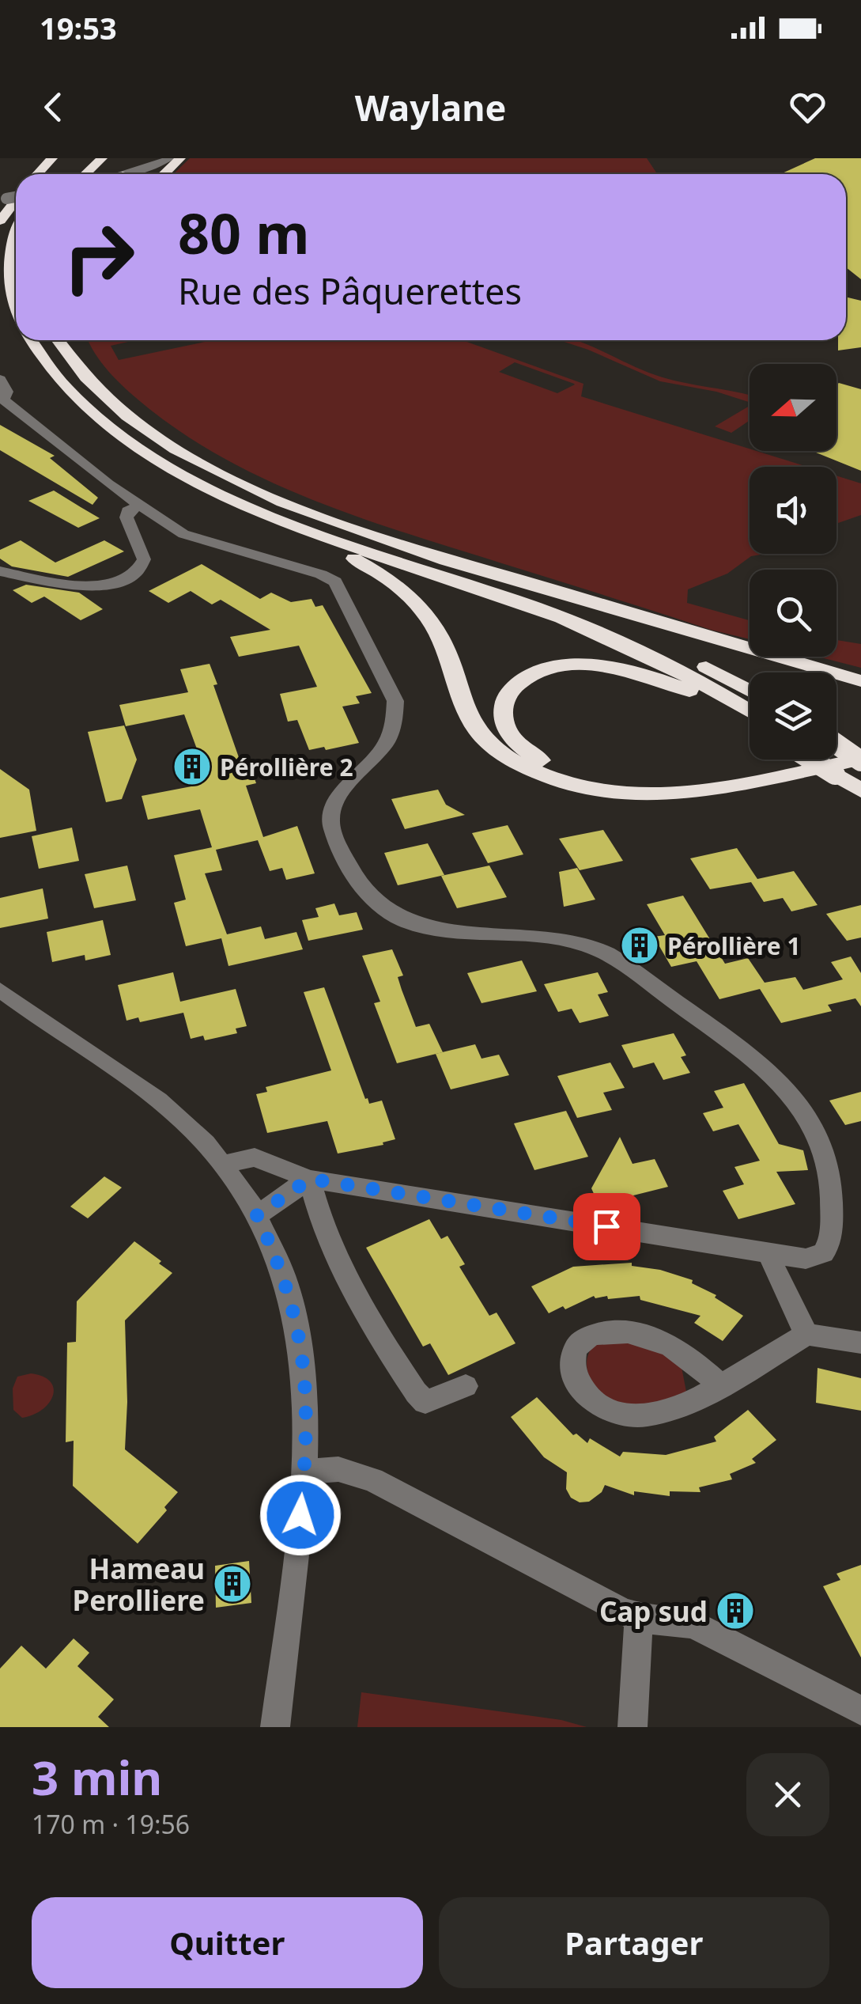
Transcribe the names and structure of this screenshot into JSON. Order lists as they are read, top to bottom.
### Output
{
  "places": {
    "building": [
      "Pérollière 2",
      "Pérollière 1",
      "Hameau Perolliere",
      "Cap sud"
    ]
  },
  "north": "left",
  "page": {
    "status": "19:53",
    "header": "Waylane",
    "turn": ["80 m", "Rue des Pâquerettes"],
    "heading": ["3 min", "170 m · 19:56"],
    "buttons": ["Quitter", "Partager"]
  }
}
